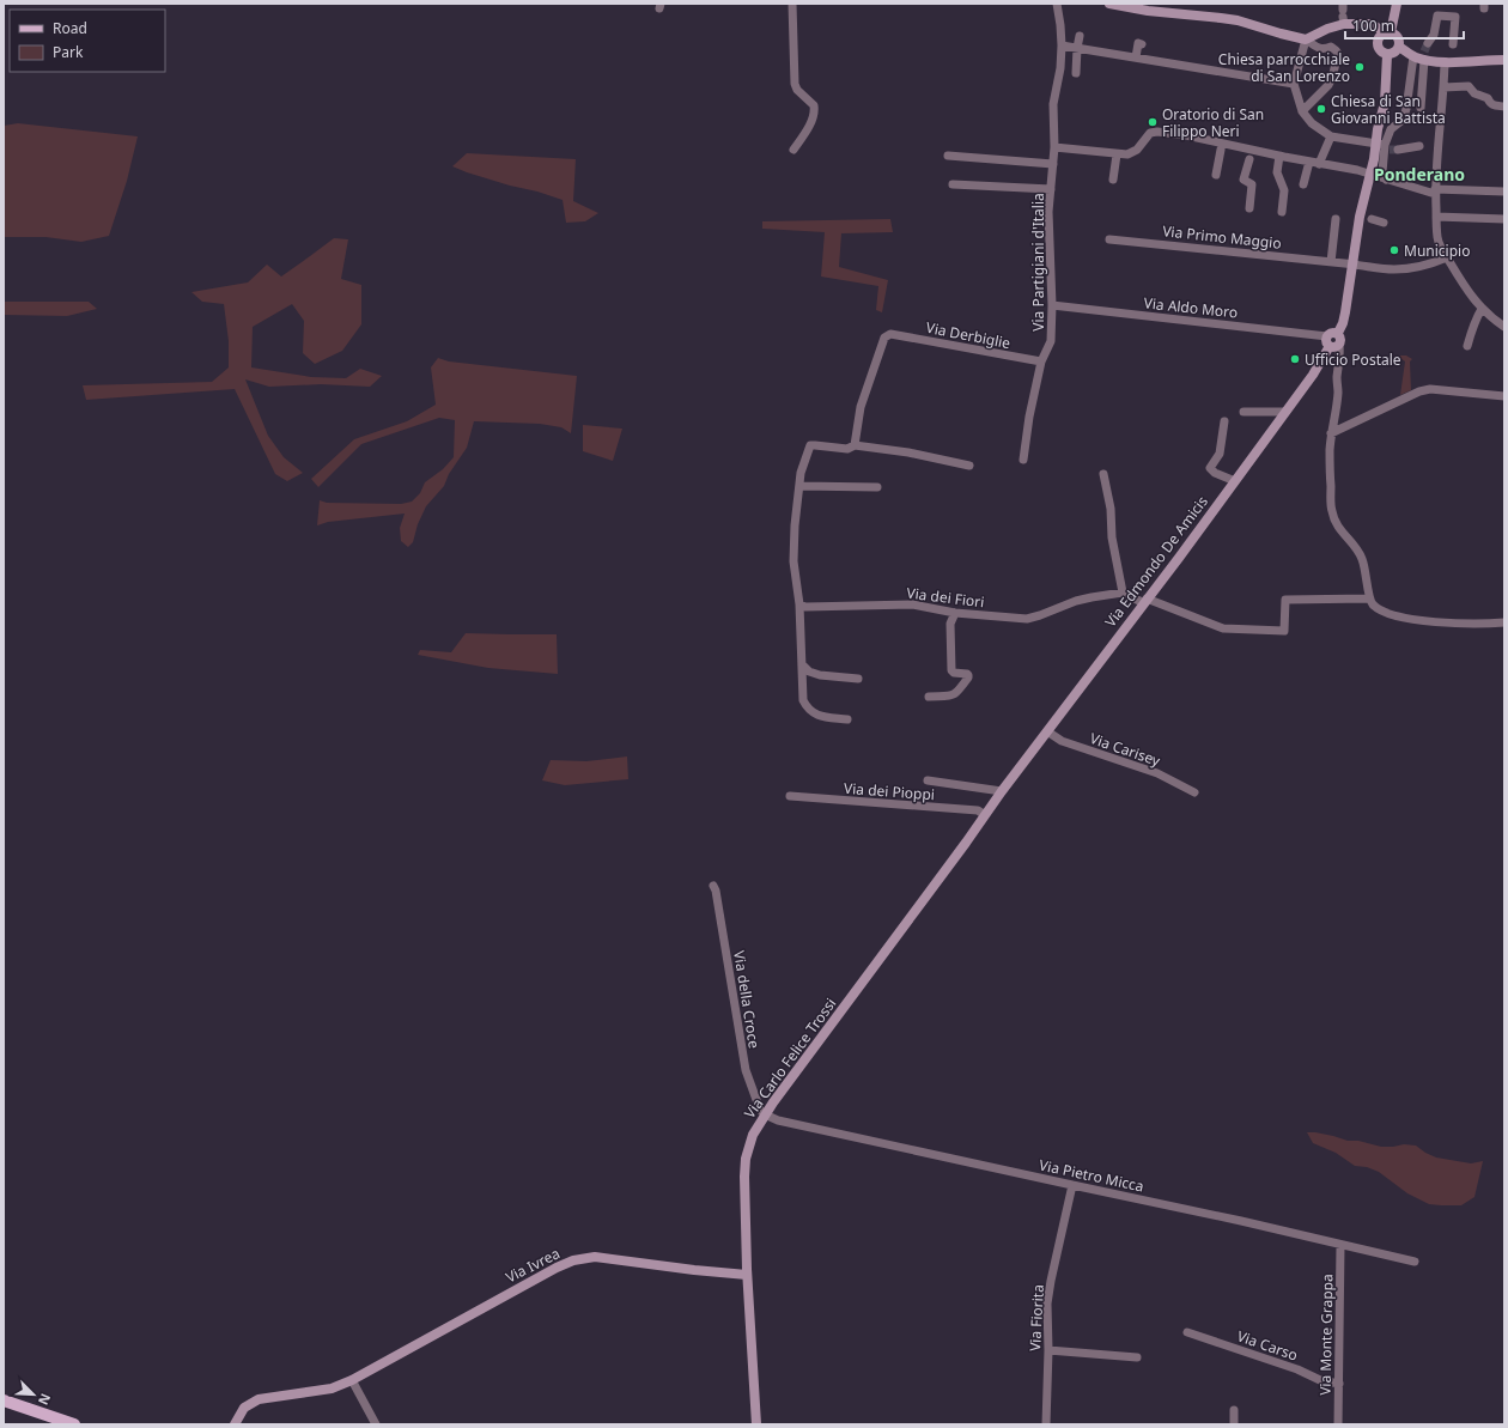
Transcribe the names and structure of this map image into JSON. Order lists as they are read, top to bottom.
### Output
{
  "streets": {
    "street": [
      "Via Primo Maggio",
      "Via Partigiani d'Italia",
      "Via Aldo Moro",
      "Via Derbiglie",
      "Via Edmondo De Amicis",
      "Via dei Fiori",
      "Via Carisey",
      "Via dei Pioppi",
      "Via della Croce",
      "Via Carlo Felice Trossi",
      "Via Pietro Micca",
      "Via Ivrea",
      "Via Fiorita",
      "Via Monte Grappa",
      "Via Carso"
    ]
  },
  "crossings": [
    ["Via Partigiani d'Italia", "Via Aldo Moro"],
    ["Via Partigiani d'Italia", "Via Derbiglie"],
    ["Via Aldo Moro", "Via Edmondo De Amicis"],
    ["Via Edmondo De Amicis", "Via Carisey"],
    ["Via Edmondo De Amicis", "Via dei Pioppi"],
    ["Via Edmondo De Amicis", "Via Carlo Felice Trossi"],
    ["Via della Croce", "Via Carlo Felice Trossi"],
    ["Via della Croce", "Via Pietro Micca"],
    ["Via Carlo Felice Trossi", "Via Pietro Micca"],
    ["Via Carlo Felice Trossi", "Via Ivrea"],
    ["Via Pietro Micca", "Via Fiorita"],
    ["Via Pietro Micca", "Via Monte Grappa"],
    ["Via Monte Grappa", "Via Carso"]
  ],
  "districts": ["Ponderano"],
  "places": [
    "Chiesa parrocchiale di San Lorenzo",
    "Chiesa di San Giovanni Battista",
    "Oratorio di San Filippo Neri",
    "Municipio",
    "Ufficio Postale"
  ],
  "legend": ["Road", "Park"],
  "scale_bar": "100 m",
  "north": "bottom right"
}
